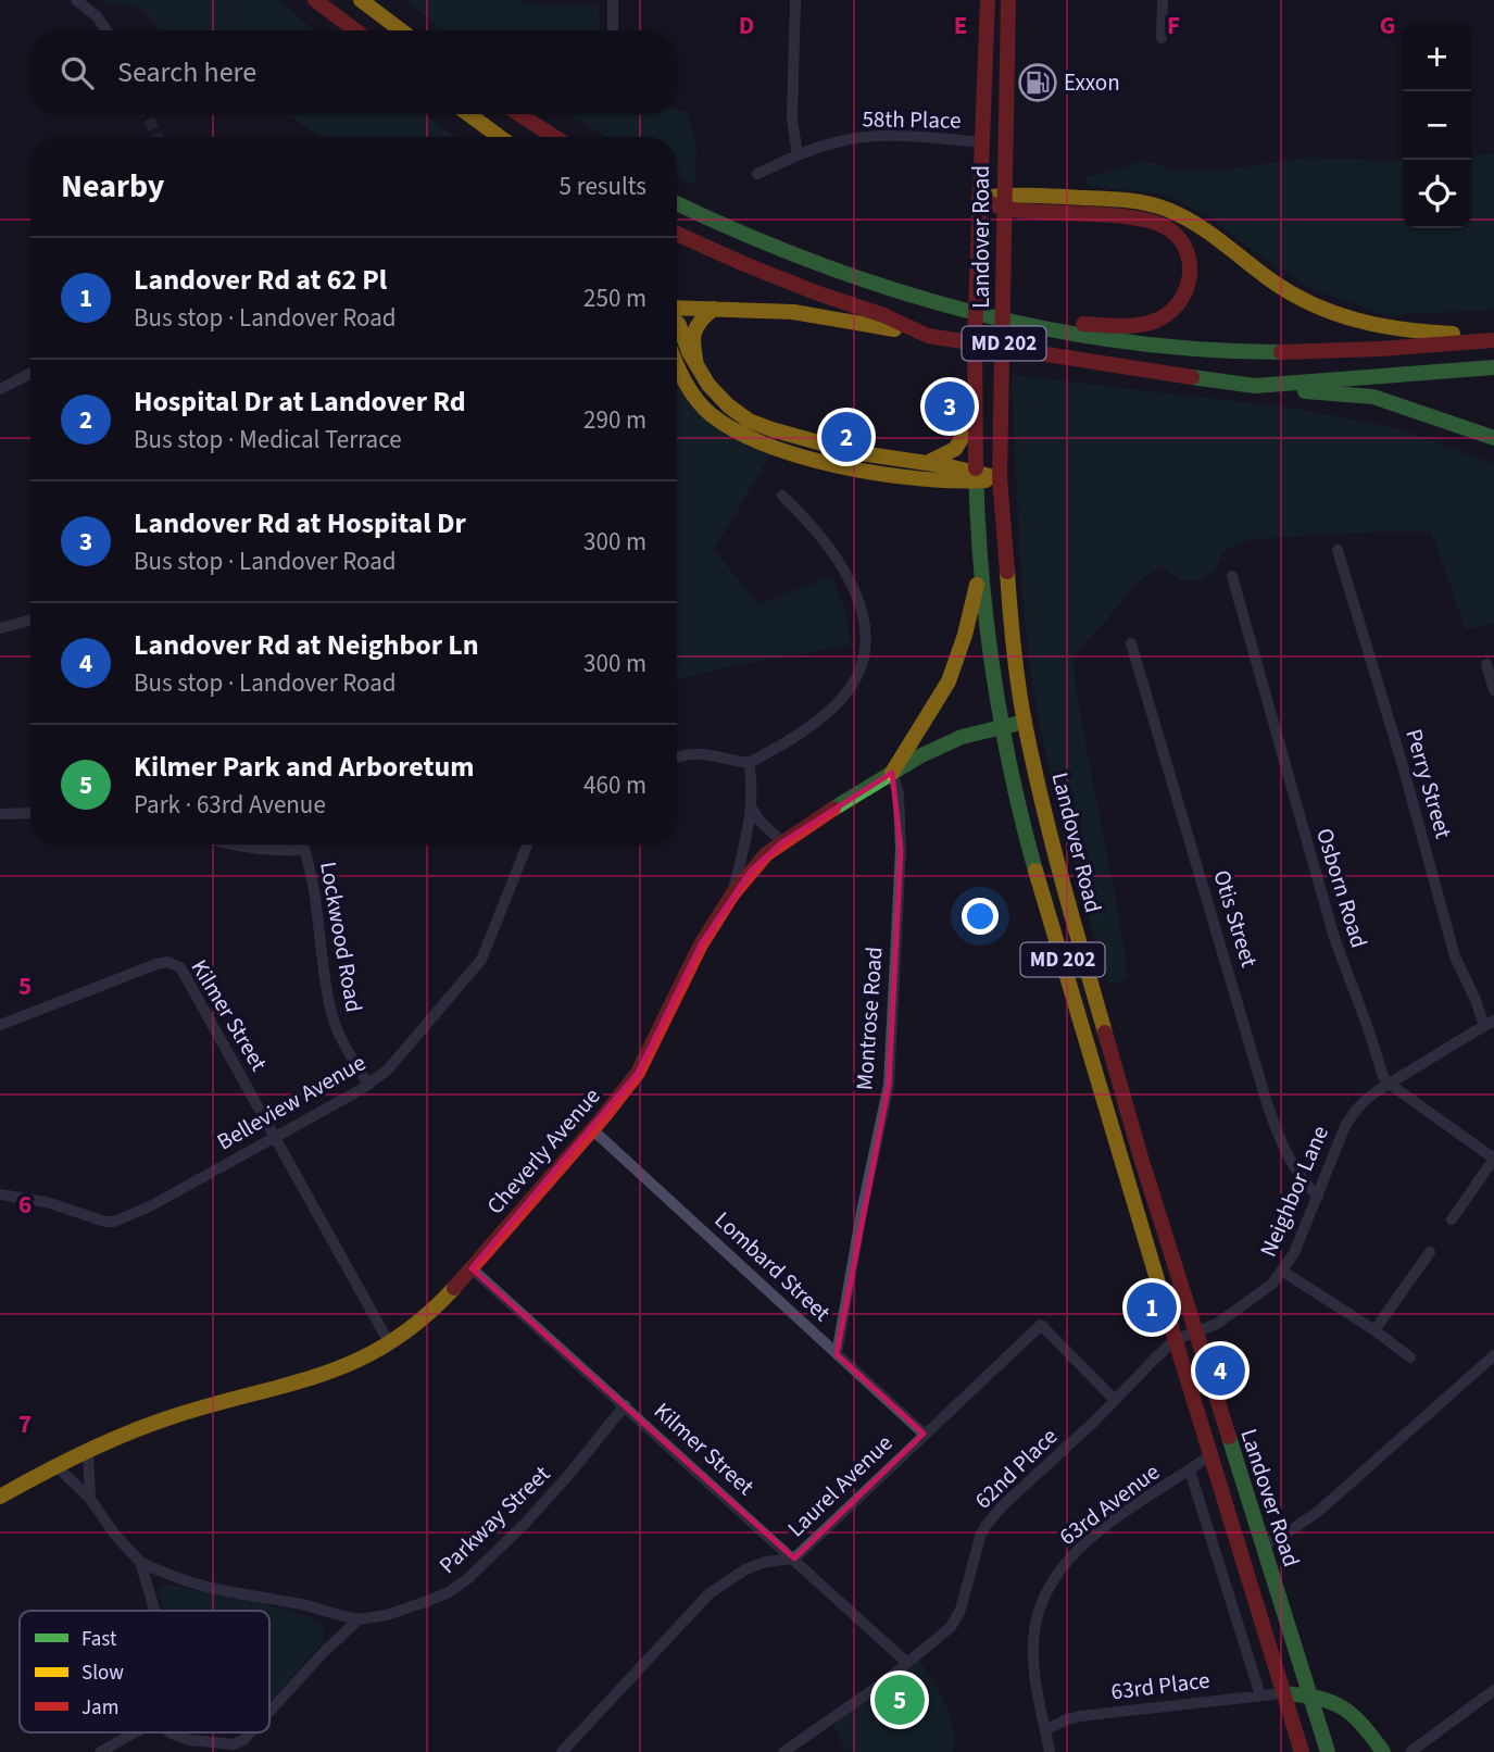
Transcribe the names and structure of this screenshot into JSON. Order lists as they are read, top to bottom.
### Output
{
  "streets": {
    "main road": ["Landover Road", "MD 202", "Cheverly Avenue"],
    "street": [
      "58th Place",
      "Perry Street",
      "Osborn Road",
      "Otis Street",
      "Lockwood Road",
      "Kilmer Street",
      "Montrose Road",
      "Belleview Avenue",
      "Neighbor Lane",
      "Lombard Street",
      "62nd Place",
      "Laurel Avenue",
      "63rd Avenue",
      "Parkway Street",
      "63rd Place"
    ]
  },
  "crossings": [
    ["58th Place", "Landover Road"],
    ["Landover Road", "Cheverly Avenue"],
    ["Landover Road", "Neighbor Lane"],
    ["Landover Road", "62nd Place"],
    ["Landover Road", "63rd Avenue"],
    ["Landover Road", "63rd Place"],
    ["Perry Street", "Neighbor Lane"],
    ["Osborn Road", "Neighbor Lane"],
    ["Otis Street", "Neighbor Lane"],
    ["Lockwood Road", "Belleview Avenue"],
    ["Kilmer Street", "Belleview Avenue"],
    ["Kilmer Street", "Cheverly Avenue"],
    ["Kilmer Street", "62nd Place"],
    ["Kilmer Street", "Laurel Avenue"],
    ["Kilmer Street", "Parkway Street"],
    ["Montrose Road", "Cheverly Avenue"],
    ["Montrose Road", "Lombard Street"],
    ["Cheverly Avenue", "Lombard Street"],
    ["Neighbor Lane", "62nd Place"],
    ["Lombard Street", "Laurel Avenue"],
    ["62nd Place", "Laurel Avenue"],
    ["63rd Avenue", "63rd Place"]
  ],
  "places": {
    "fuel station": ["Exxon"]
  },
  "legend": ["Fast", "Slow", "Jam"],
  "page": {
    "map_buttons": ["+", "−"],
    "search": "Search here",
    "heading": ["Nearby", "5 results"],
    "list": [
      {
        "mark": "1",
        "name": "Landover Rd at 62 Pl",
        "note": "Bus stop · Landover Road",
        "value": "250 m"
      },
      {
        "mark": "2",
        "name": "Hospital Dr at Landover Rd",
        "note": "Bus stop · Medical Terrace",
        "value": "290 m"
      },
      {
        "mark": "3",
        "name": "Landover Rd at Hospital Dr",
        "note": "Bus stop · Landover Road",
        "value": "300 m"
      },
      {
        "mark": "4",
        "name": "Landover Rd at Neighbor Ln",
        "note": "Bus stop · Landover Road",
        "value": "300 m"
      },
      {
        "mark": "5",
        "name": "Kilmer Park and Arboretum",
        "note": "Park · 63rd Avenue",
        "value": "460 m"
      }
    ],
    "pins": [
      "3",
      "2",
      "1",
      "4",
      "5"
    ]
  },
  "grid": {
    "columns": [
      "D",
      "E",
      "F",
      "G"
    ],
    "rows": ["5", "6", "7"]
  }
}
